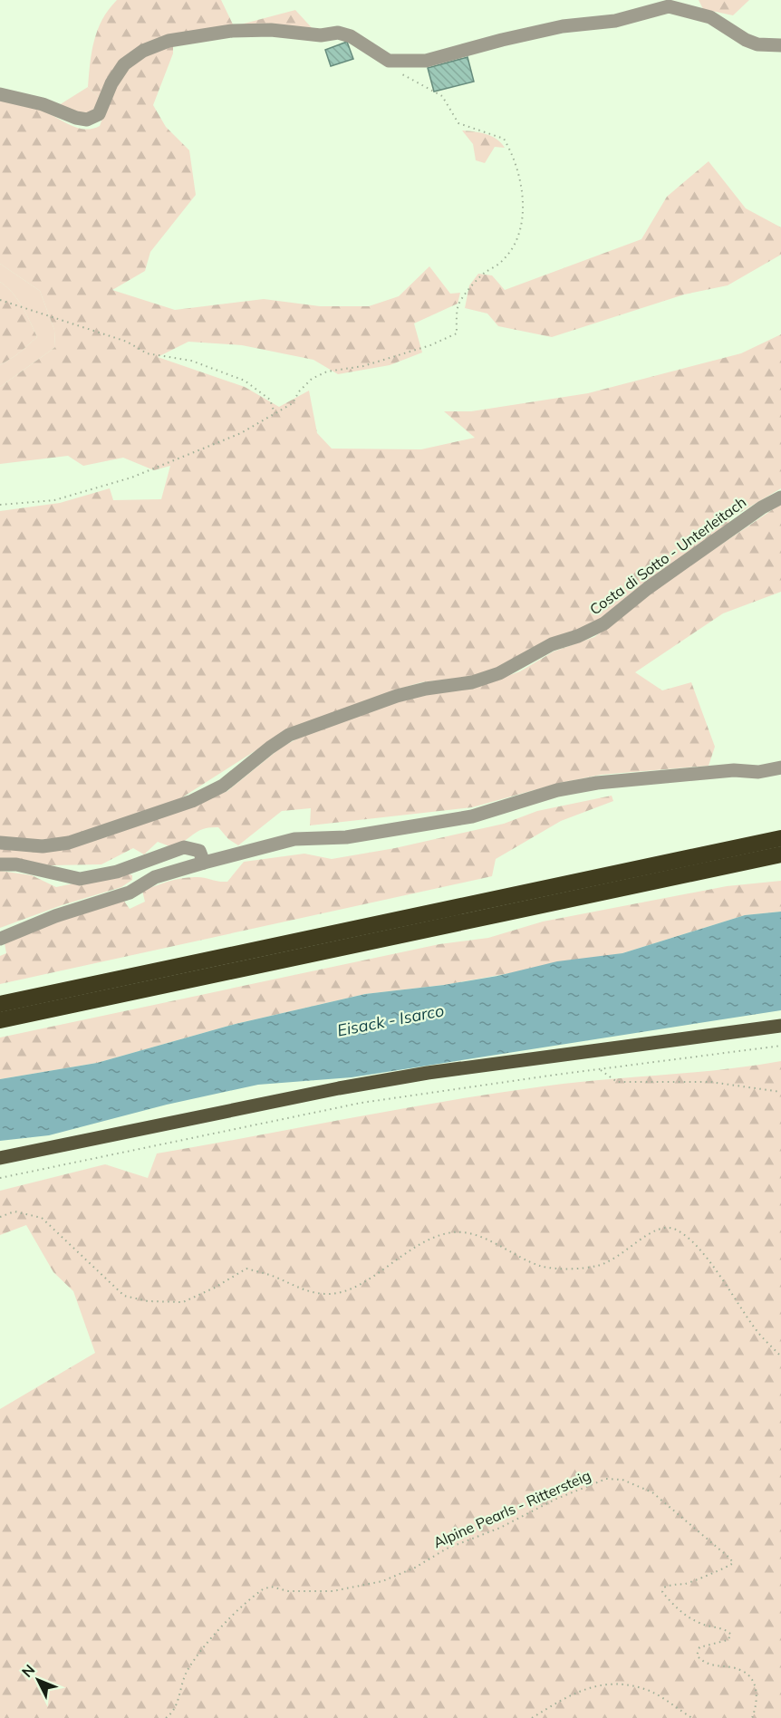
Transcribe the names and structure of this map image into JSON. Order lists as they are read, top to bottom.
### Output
{
  "streets": {
    "street": ["Costa di Sotto - Unterleitach"],
    "path": ["Alpine Pearls - Rittersteig"]
  },
  "water": ["Eisack - Isarco"],
  "north": "top left"
}
